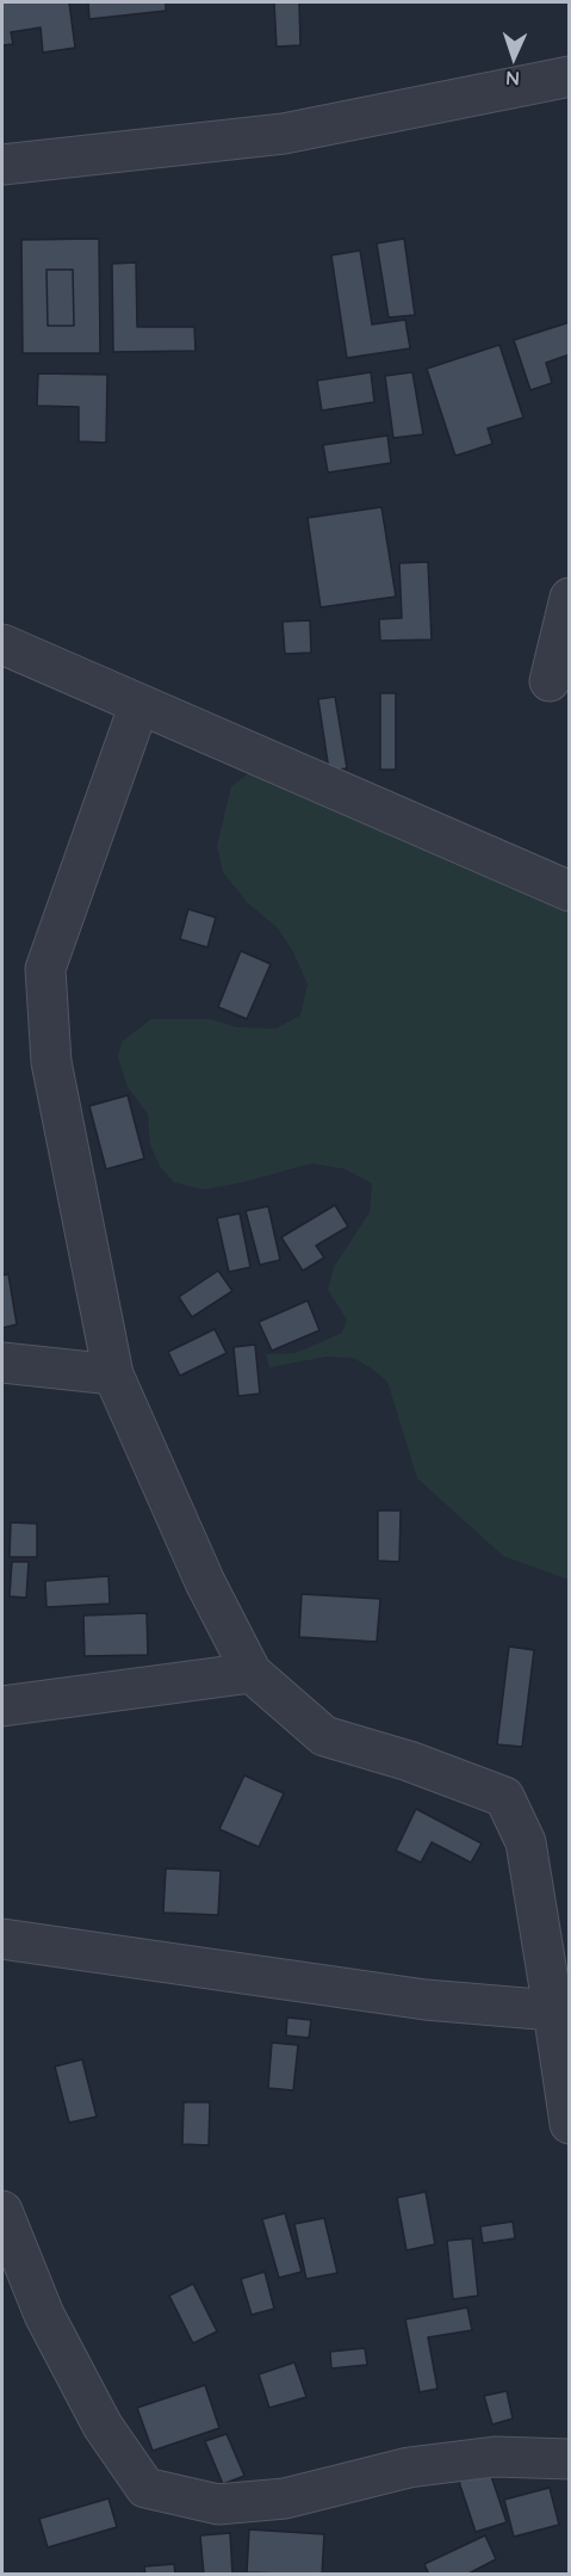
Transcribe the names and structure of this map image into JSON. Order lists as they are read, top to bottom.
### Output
{
  "north": "bottom"
}
